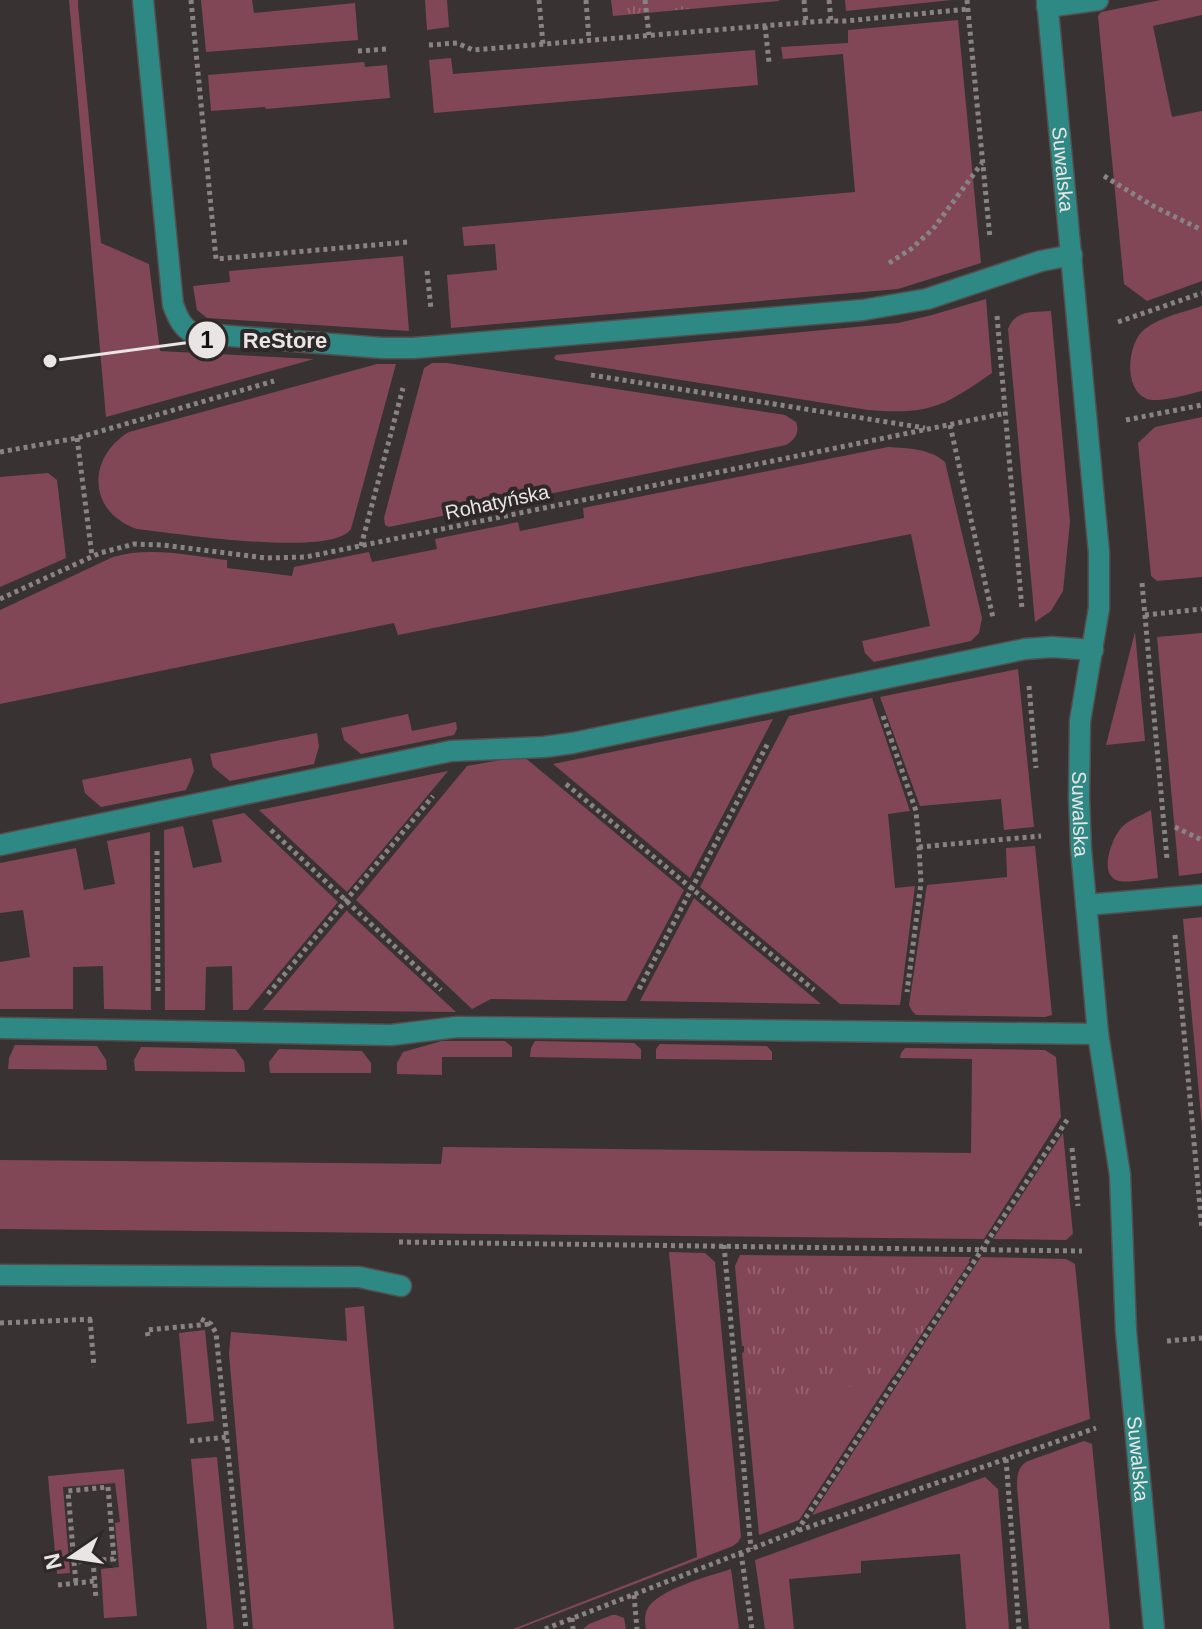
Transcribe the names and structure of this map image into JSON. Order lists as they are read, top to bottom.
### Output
{
  "streets": {
    "street": ["Suwalska"],
    "path": ["Rohatyńska"]
  },
  "places": ["ReStore"],
  "north": "left"
}
